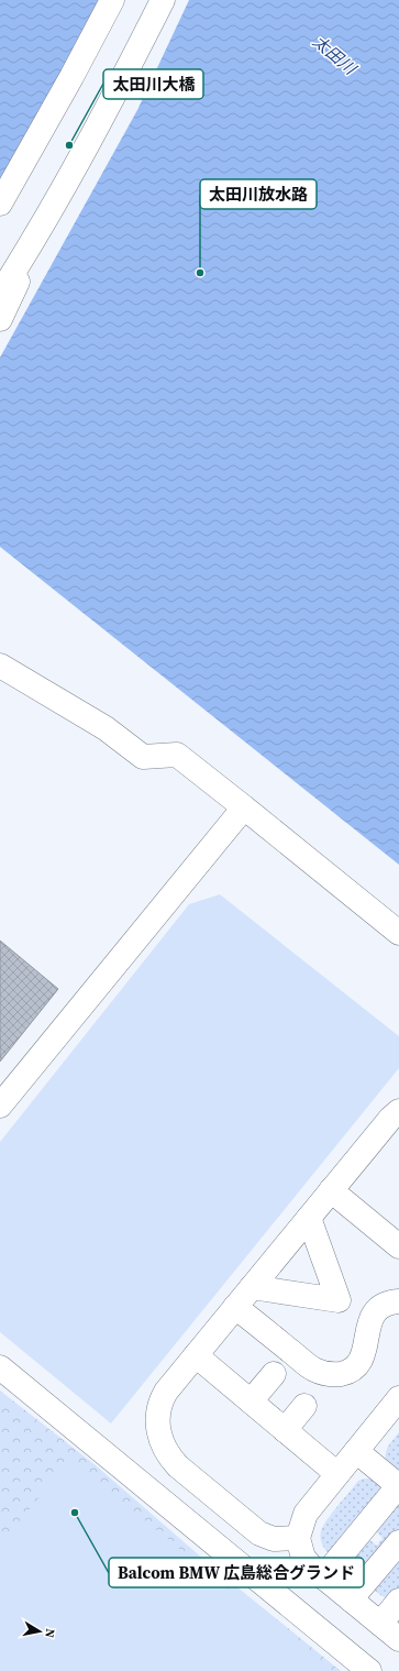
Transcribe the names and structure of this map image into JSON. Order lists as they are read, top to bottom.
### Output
{
  "water": ["太田川"],
  "places": ["太田川大橋", "太田川放水路", "Balcom BMW 広島総合グランド"],
  "north": "right"
}
